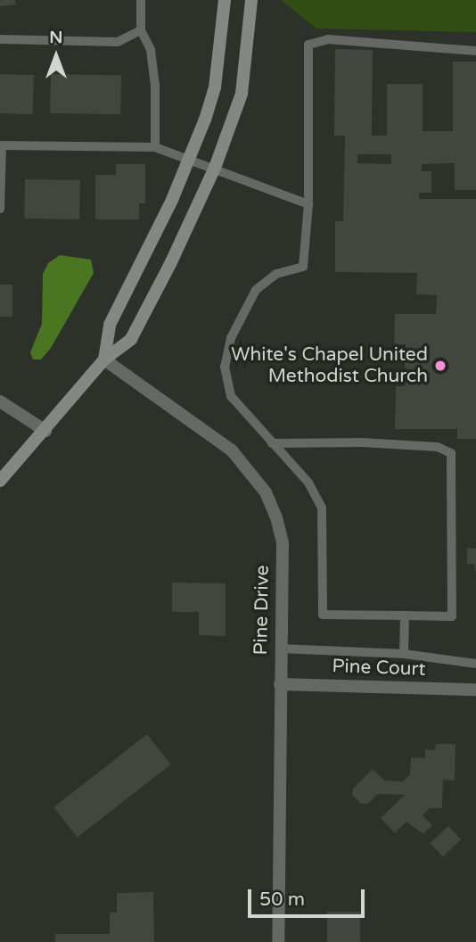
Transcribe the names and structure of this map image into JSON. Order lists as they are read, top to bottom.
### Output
{
  "streets": {
    "street": ["Pine Drive", "Pine Court"]
  },
  "crossings": [
    ["Pine Drive", "Pine Court"]
  ],
  "places": ["White's Chapel United Methodist Church"],
  "scale_bar": "50 m",
  "north": "top"
}
